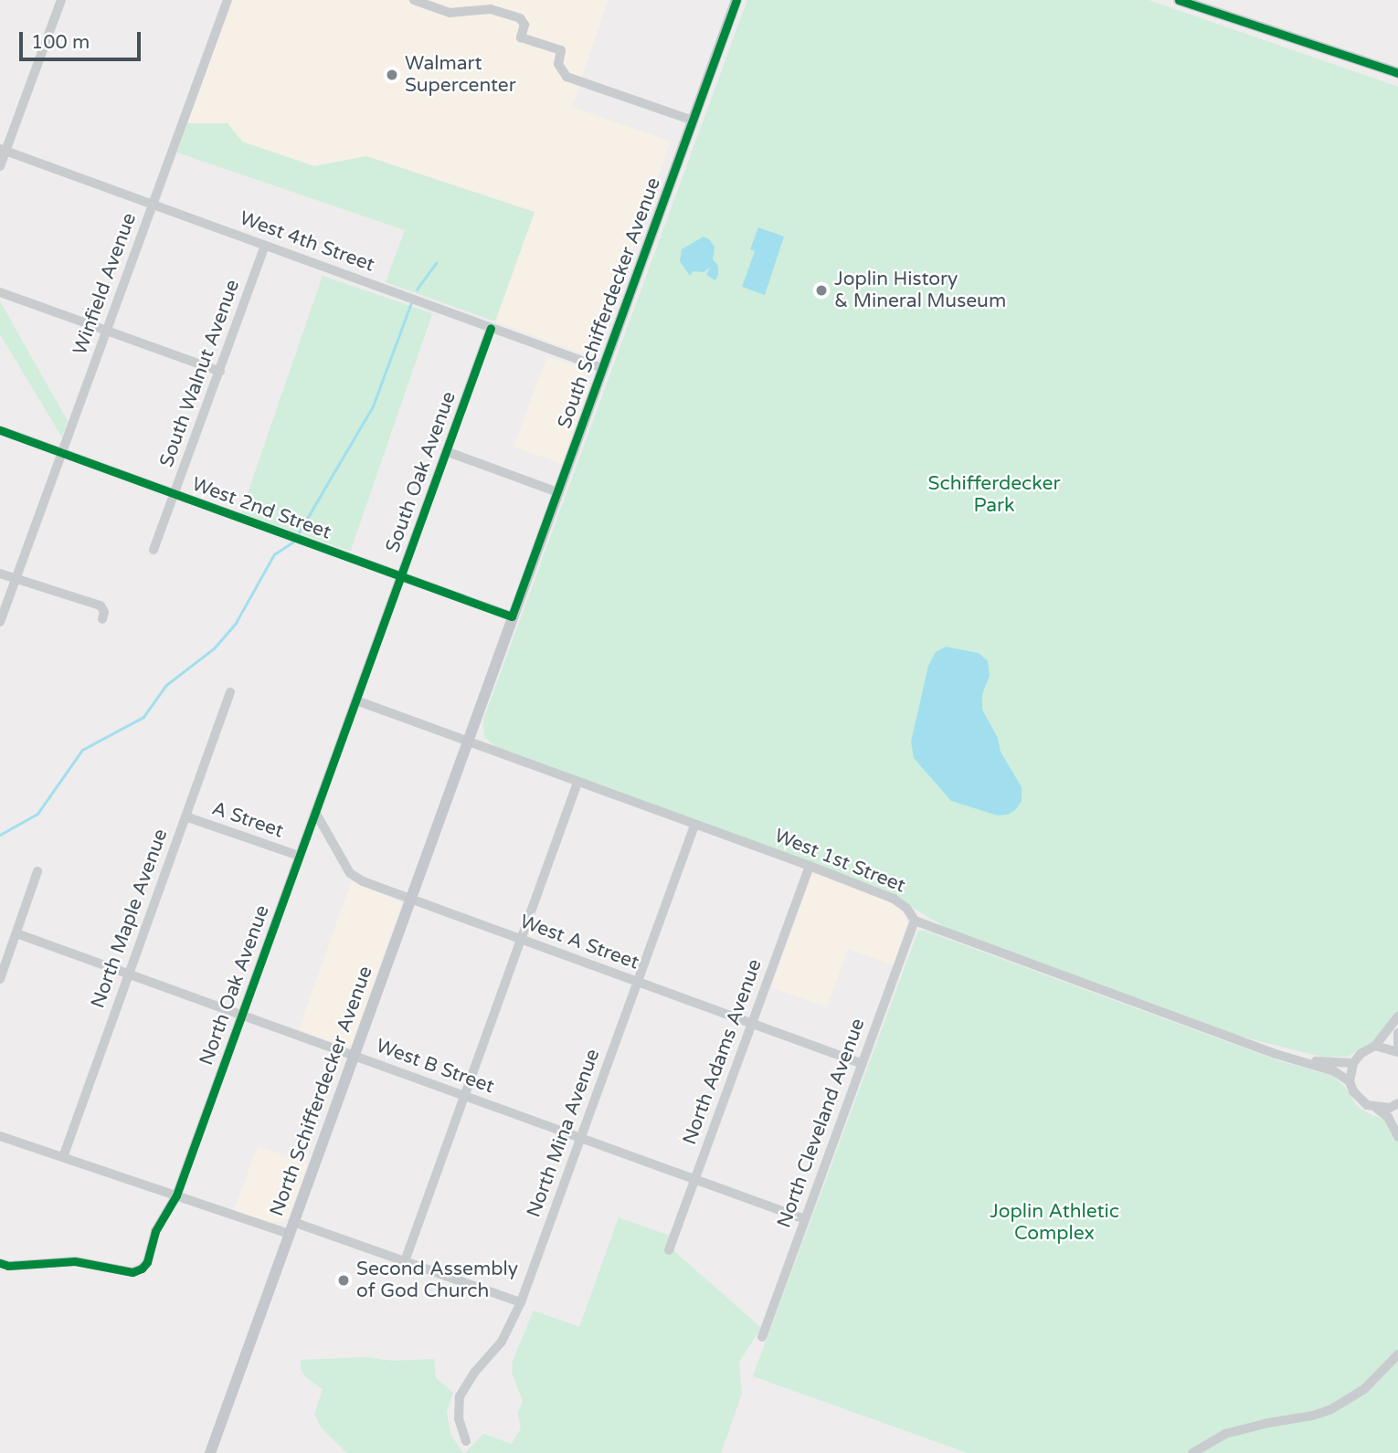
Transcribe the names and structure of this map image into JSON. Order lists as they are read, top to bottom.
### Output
{
  "streets": {
    "main road": ["South Schifferdecker Avenue", "North Schifferdecker Avenue"],
    "street": [
      "West 4th Street",
      "Winfield Avenue",
      "South Walnut Avenue",
      "South Oak Avenue",
      "West 2nd Street",
      "A Street",
      "West 1st Street",
      "North Maple Avenue",
      "West A Street",
      "North Oak Avenue",
      "North Adams Avenue",
      "West B Street",
      "North Cleveland Avenue",
      "North Mina Avenue"
    ]
  },
  "crossings": [
    ["West 4th Street", "Winfield Avenue"],
    ["West 4th Street", "South Schifferdecker Avenue"],
    ["West 4th Street", "South Walnut Avenue"],
    ["West 4th Street", "South Oak Avenue"],
    ["Winfield Avenue", "West 2nd Street"],
    ["South Schifferdecker Avenue", "West 2nd Street"],
    ["South Schifferdecker Avenue", "West 1st Street"],
    ["South Schifferdecker Avenue", "North Schifferdecker Avenue"],
    ["South Walnut Avenue", "West 2nd Street"],
    ["South Oak Avenue", "West 2nd Street"],
    ["South Oak Avenue", "West 1st Street"],
    ["South Oak Avenue", "North Oak Avenue"],
    ["A Street", "North Maple Avenue"],
    ["A Street", "North Oak Avenue"],
    ["West 1st Street", "North Oak Avenue"],
    ["West 1st Street", "North Adams Avenue"],
    ["West 1st Street", "North Schifferdecker Avenue"],
    ["West 1st Street", "North Cleveland Avenue"],
    ["West 1st Street", "North Mina Avenue"],
    ["North Maple Avenue", "West B Street"],
    ["West A Street", "North Oak Avenue"],
    ["West A Street", "North Adams Avenue"],
    ["West A Street", "North Schifferdecker Avenue"],
    ["West A Street", "North Cleveland Avenue"],
    ["West A Street", "North Mina Avenue"],
    ["North Oak Avenue", "West B Street"],
    ["North Adams Avenue", "West B Street"],
    ["West B Street", "North Schifferdecker Avenue"],
    ["West B Street", "North Cleveland Avenue"],
    ["West B Street", "North Mina Avenue"]
  ],
  "parks": ["Schifferdecker Park", "Joplin Athletic Complex"],
  "places": ["Walmart Supercenter", "Joplin History & Mineral Museum", "Second Assembly of God Church"],
  "scale_bar": "100 m"
}
